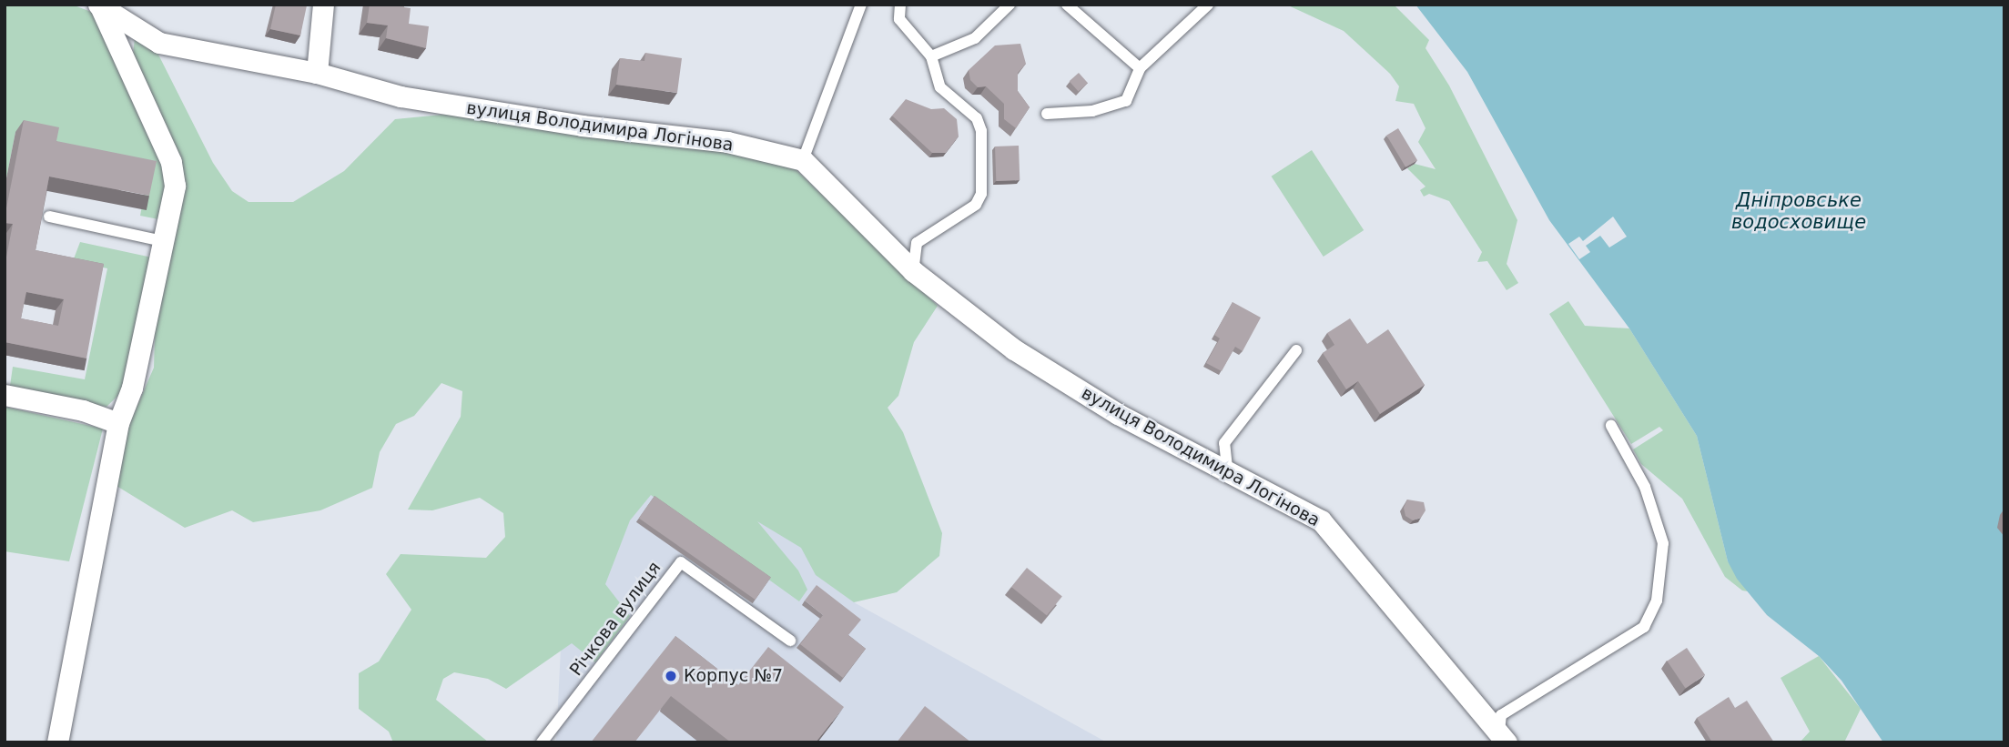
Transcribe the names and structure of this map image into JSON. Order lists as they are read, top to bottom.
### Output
{
  "streets": {
    "street": ["вулиця Володимира Логінова"],
    "lane": ["Річкова вулиця"]
  },
  "water": ["Дніпровське водосховище"],
  "places": ["Корпус №7"]
}
